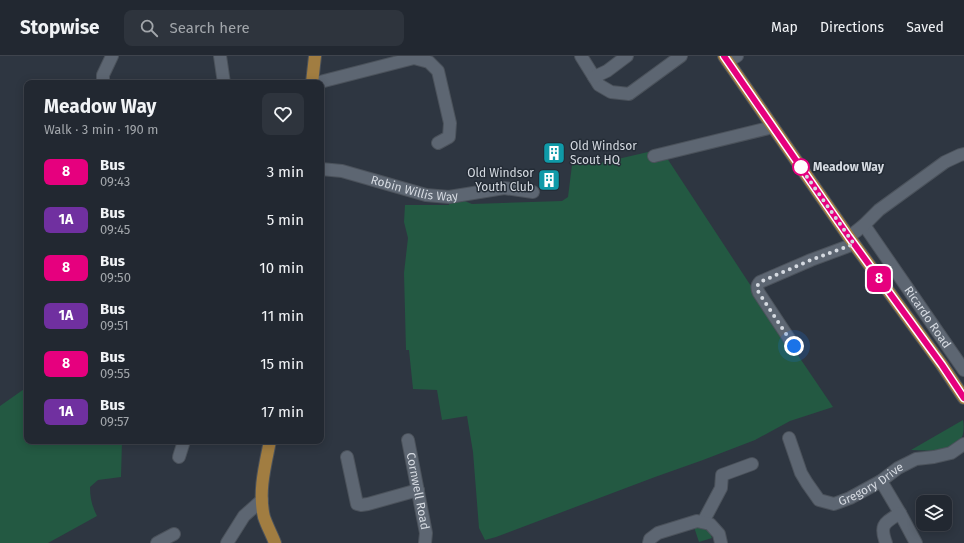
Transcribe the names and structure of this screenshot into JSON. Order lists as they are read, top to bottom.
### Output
{
  "streets": {
    "street": [
      "Robin Willis Way",
      "Ricardo Road",
      "Gregory Drive",
      "Cornwell Road"
    ]
  },
  "places": {
    "building": ["Old Windsor Scout HQ", "Old Windsor Youth Club"],
    "other": ["Meadow Way"]
  },
  "lines": ["bus line 8"],
  "page": {
    "header": "Stopwise",
    "search": "Search here",
    "nav": ["Map", "Directions", "Saved"],
    "on_map": "8",
    "heading": ["Meadow Way", "Walk · 3 min · 190 m"],
    "list": [
      {
        "mark": "8",
        "name": "Bus",
        "note": "09:43",
        "value": "3 min"
      },
      {
        "mark": "1A",
        "name": "Bus",
        "note": "09:45",
        "value": "5 min"
      },
      {
        "mark": "8",
        "name": "Bus",
        "note": "09:50",
        "value": "10 min"
      },
      {
        "mark": "1A",
        "name": "Bus",
        "note": "09:51",
        "value": "11 min"
      },
      {
        "mark": "8",
        "name": "Bus",
        "note": "09:55",
        "value": "15 min"
      },
      {
        "mark": "1A",
        "name": "Bus",
        "note": "09:57",
        "value": "17 min"
      }
    ]
  }
}
